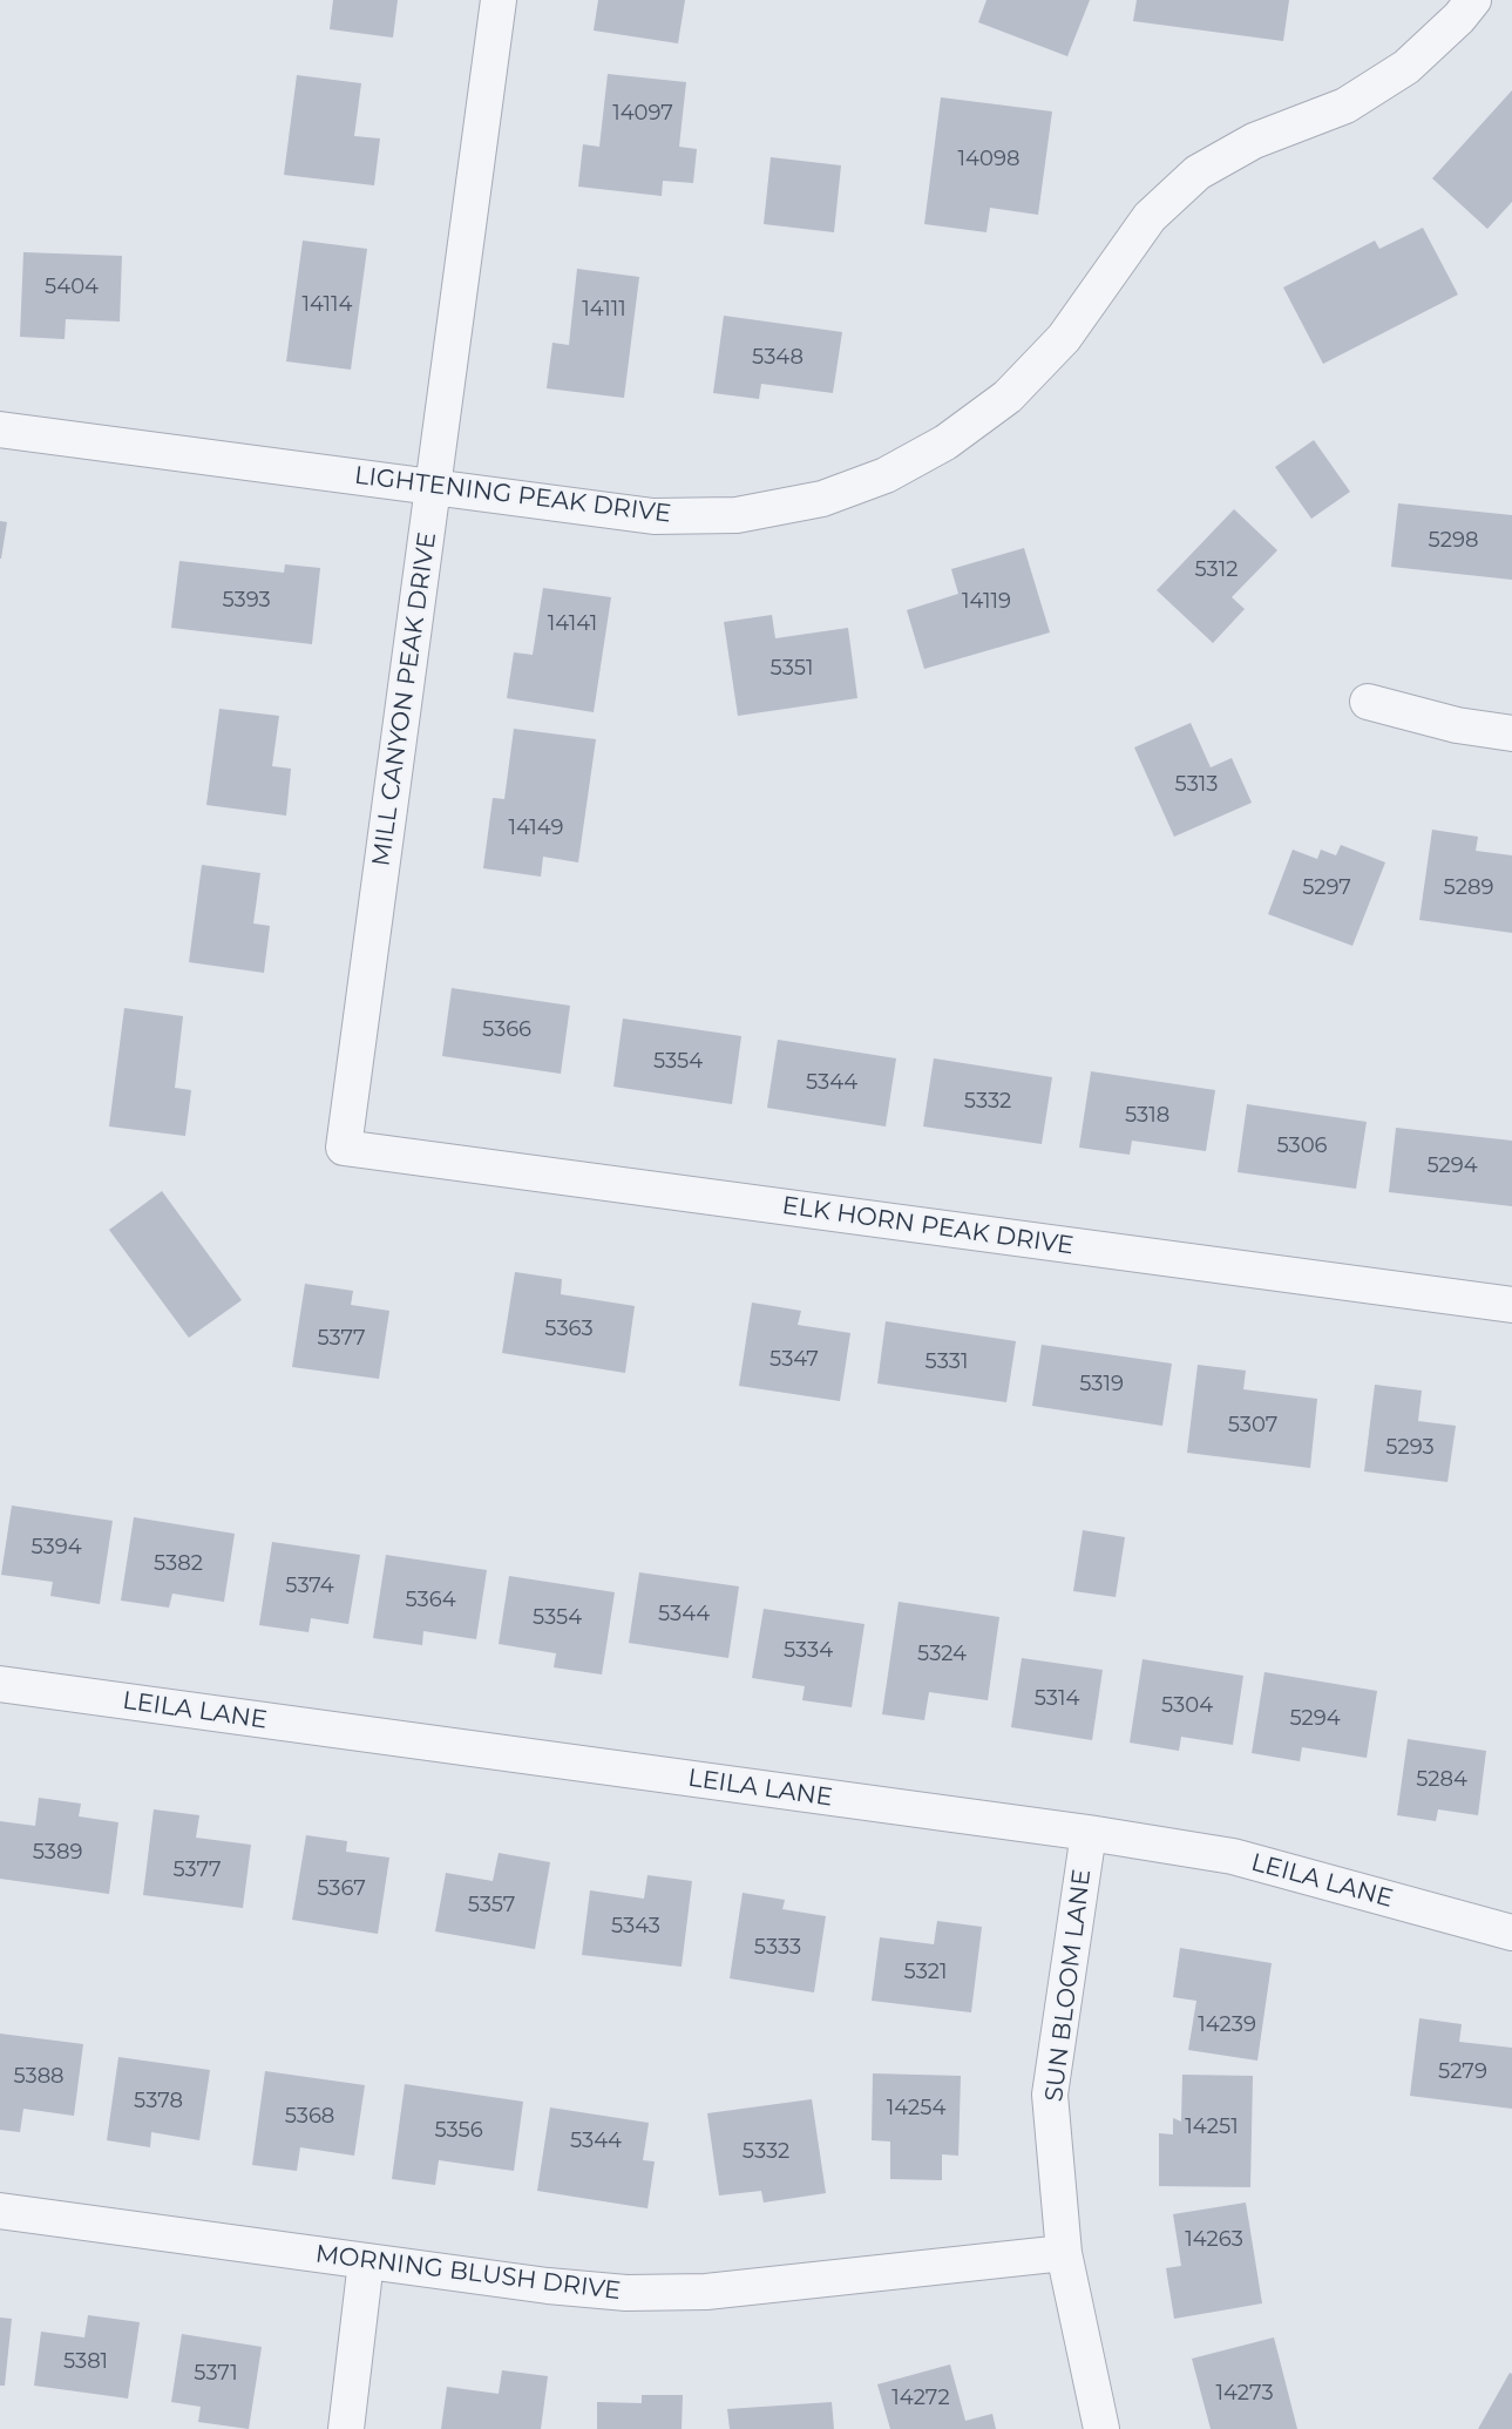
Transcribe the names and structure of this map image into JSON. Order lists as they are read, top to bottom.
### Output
{
  "streets": {
    "street": [
      "LIGHTENING PEAK DRIVE",
      "MILL CANYON PEAK DRIVE",
      "ELK HORN PEAK DRIVE",
      "LEILA LANE",
      "SUN BLOOM LANE",
      "MORNING BLUSH DRIVE"
    ]
  },
  "crossings": [
    ["LIGHTENING PEAK DRIVE", "MILL CANYON PEAK DRIVE"],
    ["MILL CANYON PEAK DRIVE", "ELK HORN PEAK DRIVE"],
    ["LEILA LANE", "SUN BLOOM LANE"],
    ["SUN BLOOM LANE", "MORNING BLUSH DRIVE"]
  ],
  "house_numbers": [
    "14097",
    "14098",
    "5404",
    "14114",
    "14111",
    "5348",
    "5298",
    "5312",
    "5393",
    "14119",
    "14141",
    "5351",
    "5313",
    "14149",
    "5297",
    "5289",
    "5366",
    "5354",
    "5344",
    "5332",
    "5318",
    "5306",
    "5294",
    "5363",
    "5377",
    "5347",
    "5331",
    "5319",
    "5307",
    "5293",
    "5394",
    "5382",
    "5374",
    "5364",
    "5344",
    "5354",
    "5334",
    "5324",
    "5314",
    "5304",
    "5294",
    "5284",
    "5389",
    "5377",
    "5367",
    "5357",
    "5343",
    "5333",
    "5321",
    "14239",
    "5279",
    "5388",
    "5378",
    "14254",
    "5368",
    "14251",
    "5356",
    "5344",
    "5332",
    "14263",
    "5381",
    "5371",
    "14273",
    "14272"
  ]
}
